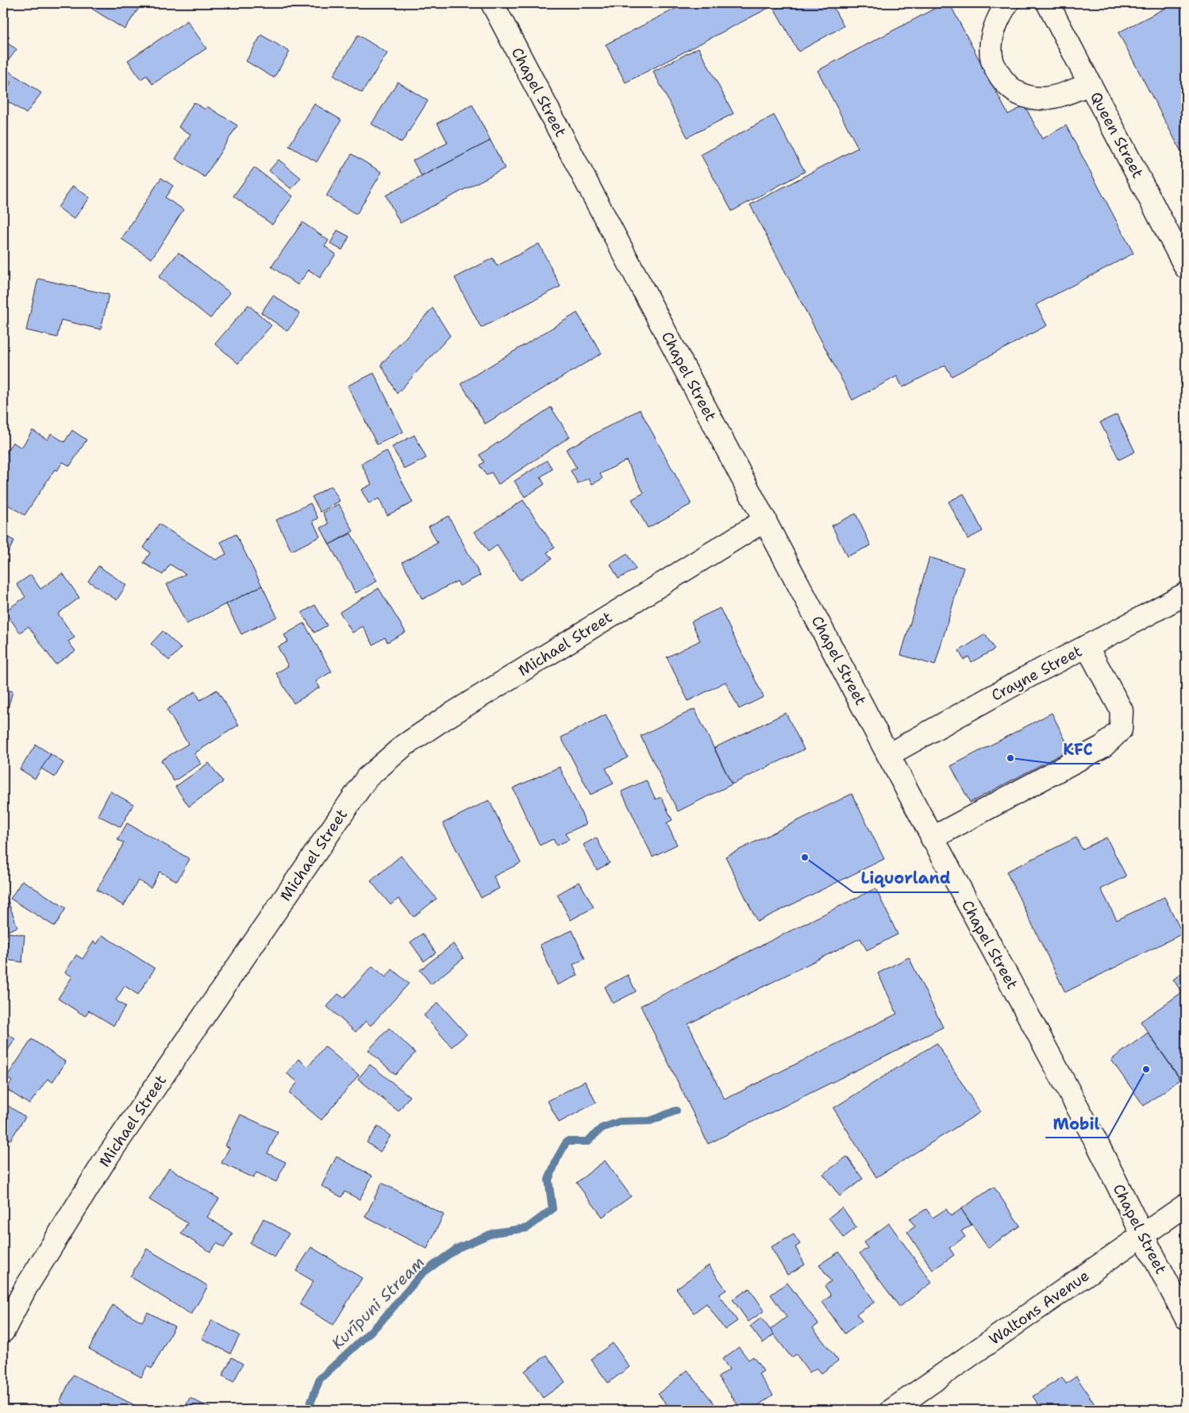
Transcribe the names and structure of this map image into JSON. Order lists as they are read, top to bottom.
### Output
{
  "streets": {
    "main road": [
      "Chapel Street",
      "Queen Street",
      "Michael Street",
      "Crayne Street",
      "Waltons Avenue"
    ]
  },
  "crossings": [
    ["Chapel Street", "Michael Street"],
    ["Chapel Street", "Crayne Street"],
    ["Chapel Street", "Waltons Avenue"]
  ],
  "water": ["Kurīpuni Stream"],
  "places": ["KFC", "Liquorland", "Mobil"]
}
